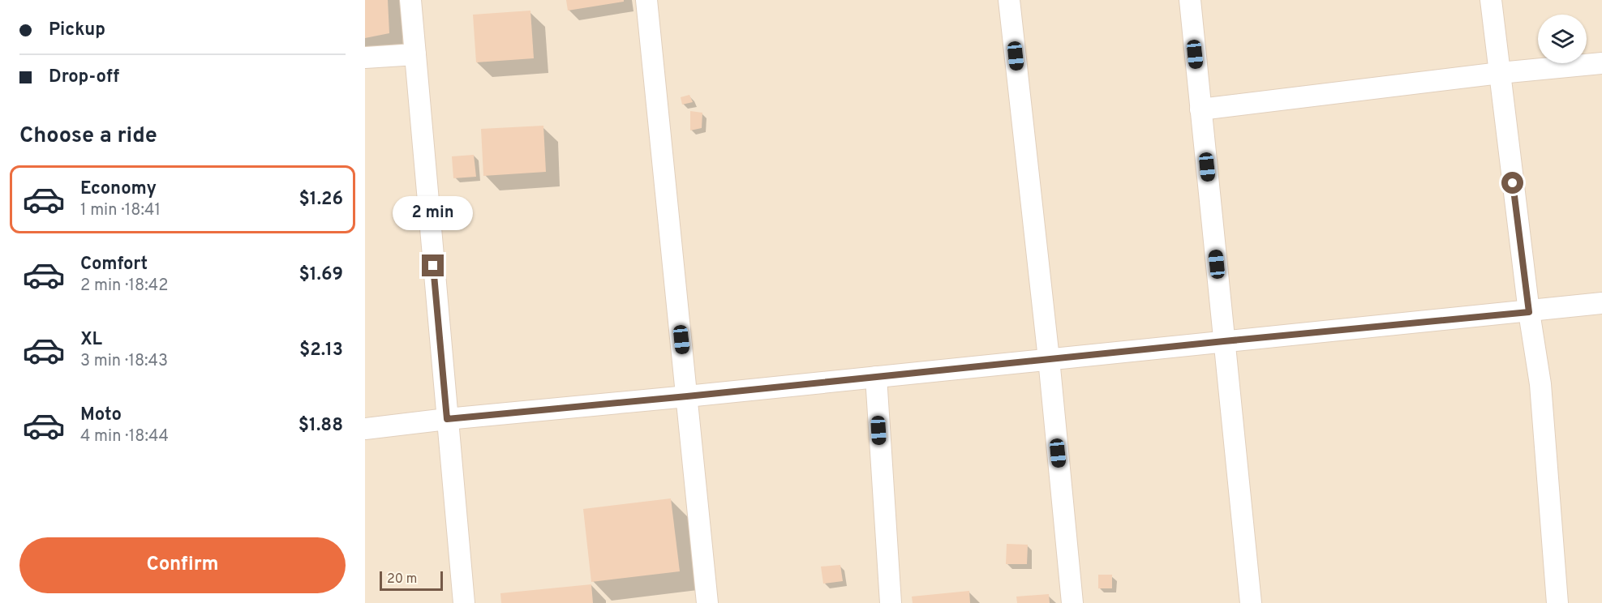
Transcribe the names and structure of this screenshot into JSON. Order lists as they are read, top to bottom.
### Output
{
  "scale_bar": "20 m",
  "page": {
    "banner": ["Pickup", "Drop-off"],
    "heading": "Choose a ride",
    "list": [
      {
        "name": "Economy",
        "note": "1 min · 18:41",
        "value": "$1.26"
      },
      {
        "name": "Comfort",
        "note": "2 min · 18:42",
        "value": "$1.69"
      },
      {
        "name": "XL",
        "note": "3 min · 18:43",
        "value": "$2.13"
      },
      {
        "name": "Moto",
        "note": "4 min · 18:44",
        "value": "$1.88"
      }
    ],
    "bubble": "2 min",
    "buttons": "Confirm",
    "scale": "20 m"
  }
}
